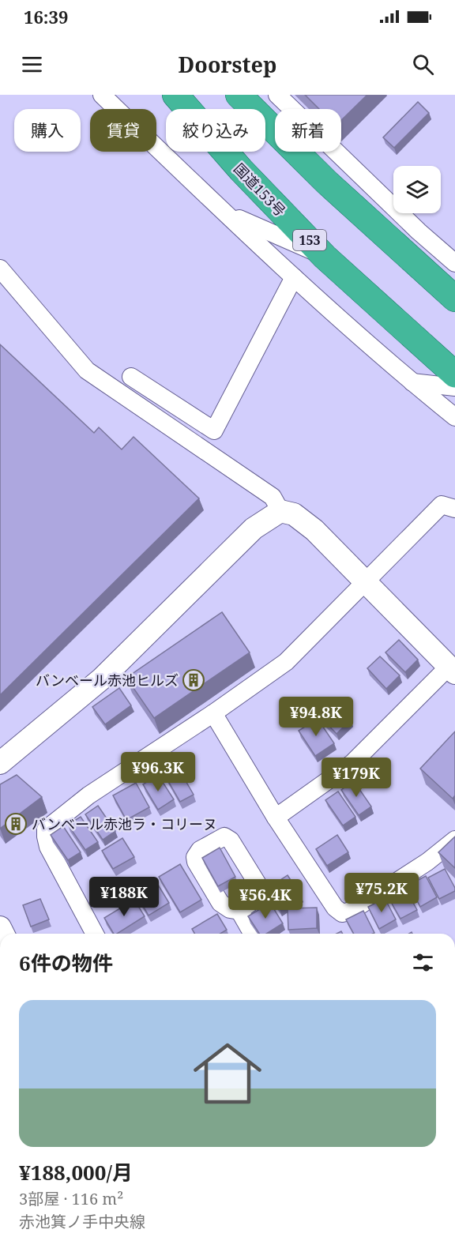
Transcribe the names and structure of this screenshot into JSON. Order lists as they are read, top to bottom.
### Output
{
  "streets": {
    "highway": ["国道153号", "153"]
  },
  "places": {
    "building": ["バンベール赤池ヒルズ", "バンベール赤池ラ・コリーヌ"]
  },
  "page": {
    "status": "16:39",
    "header": "Doorstep",
    "chip": [
      "購入",
      "賃貸",
      "絞り込み",
      "新着"
    ],
    "price": [
      "¥94.8K",
      "¥96.3K",
      "¥179K",
      "¥75.2K",
      "¥188K",
      "¥56.4K"
    ],
    "heading": "6件の物件",
    "list": [
      {
        "name": "¥188,000/月",
        "note": "3部屋 · 116 m² · 赤池箕ノ手中央線"
      }
    ]
  }
}
